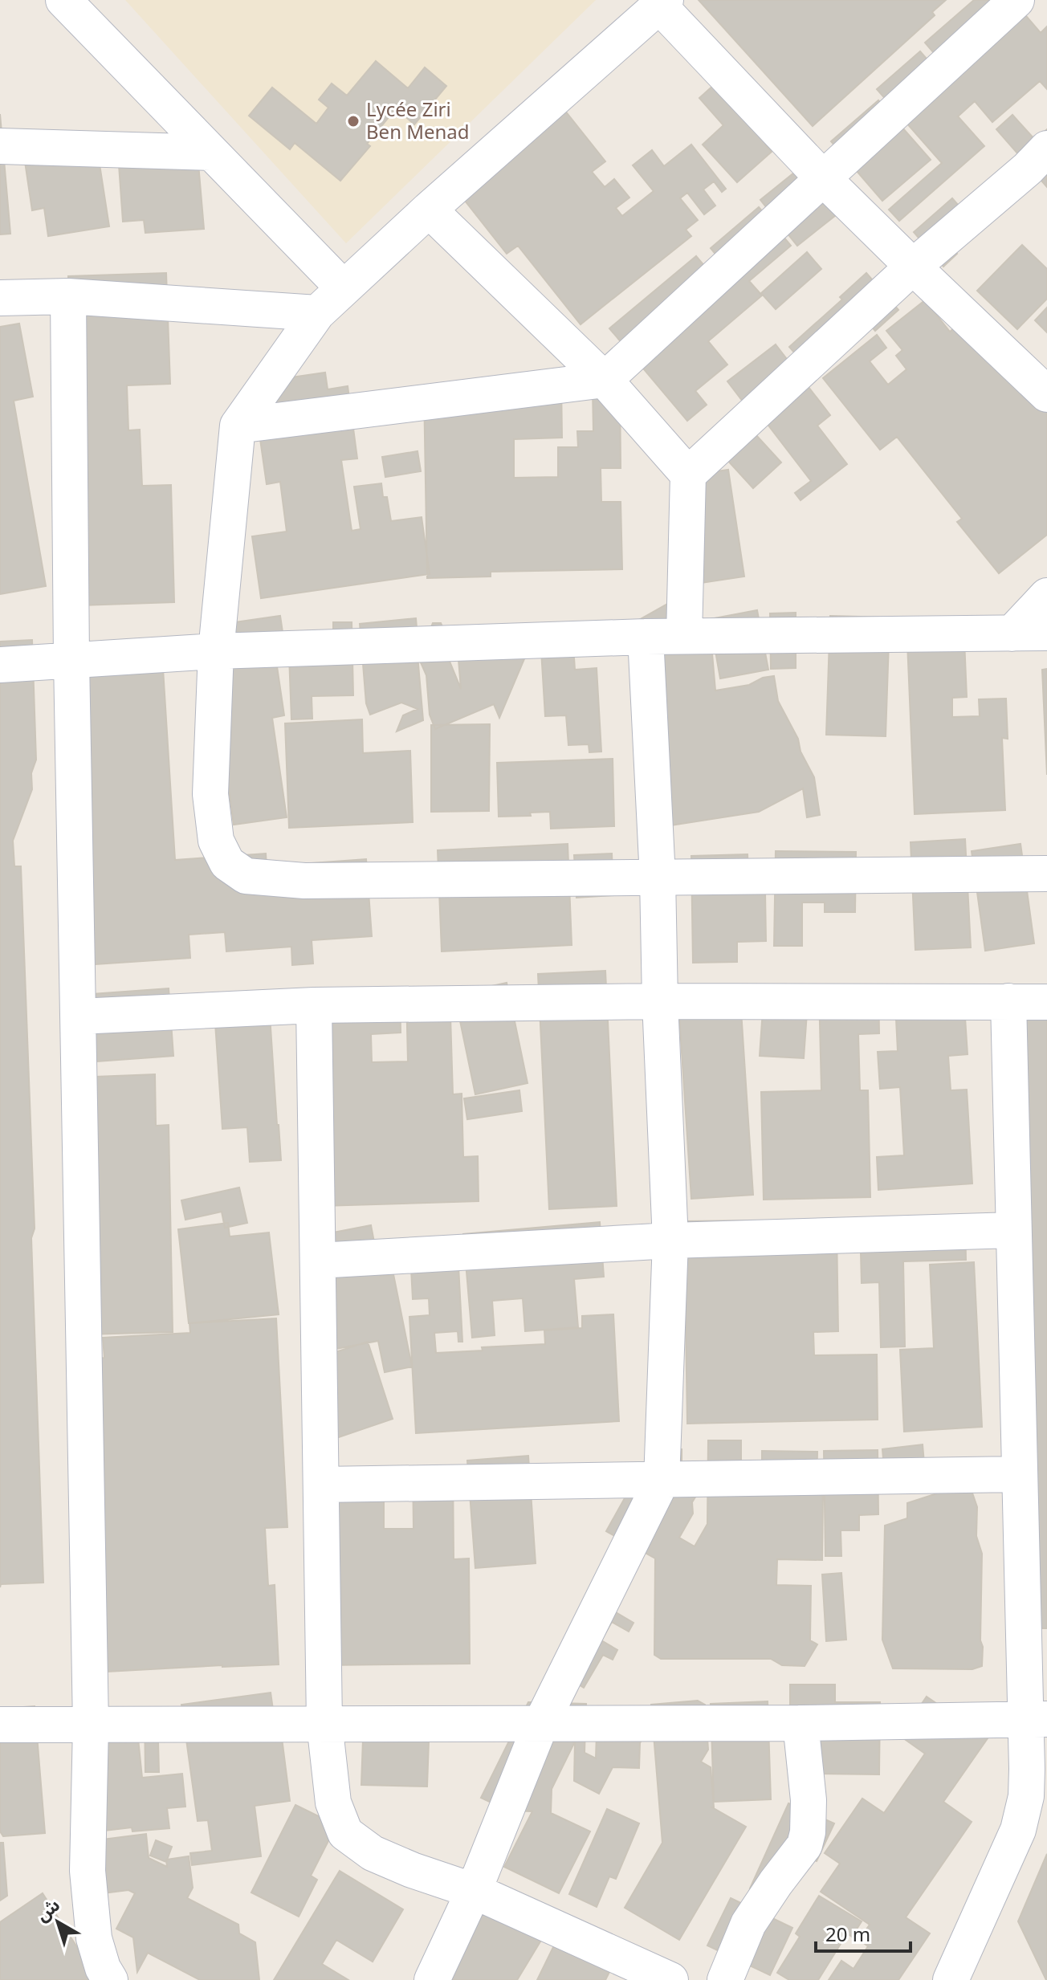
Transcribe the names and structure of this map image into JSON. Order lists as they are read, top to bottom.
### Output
{
  "places": ["Lycée Ziri Ben Menad"],
  "scale_bar": "20 m",
  "north": "top left"
}
